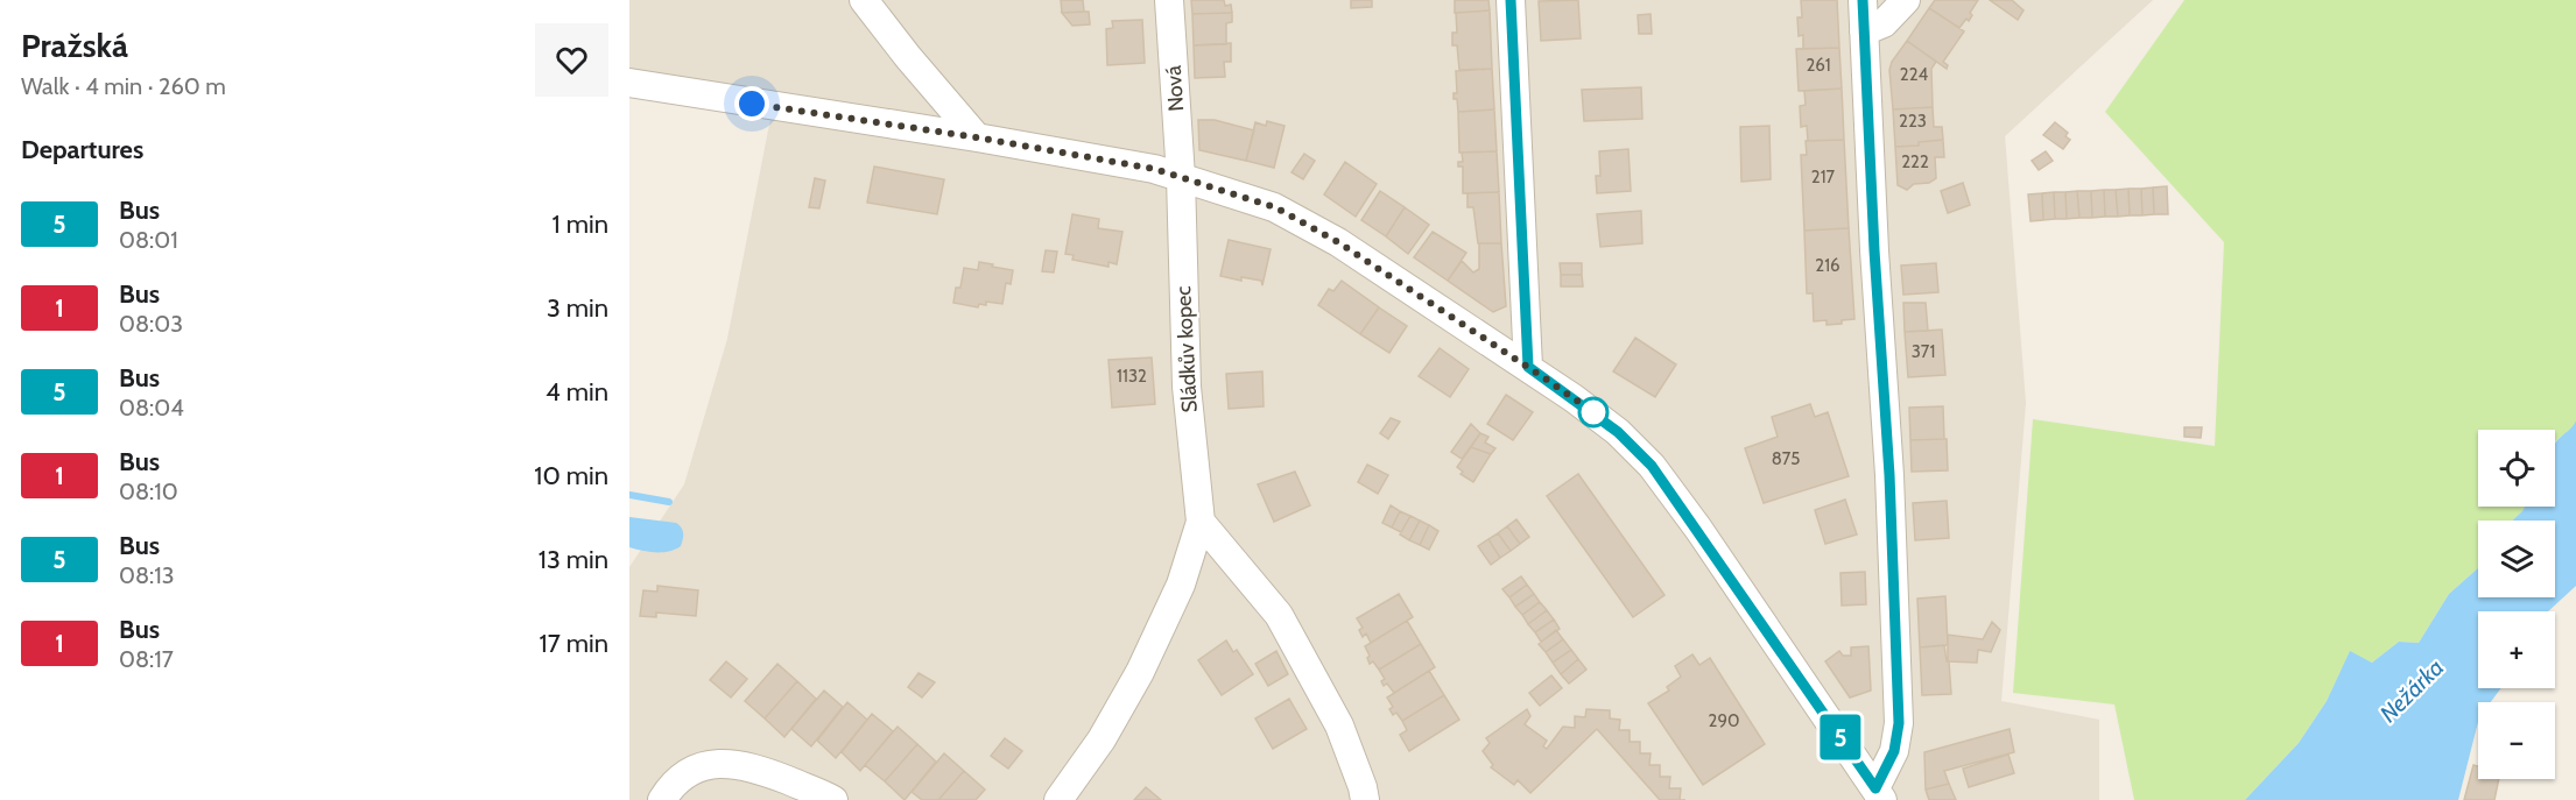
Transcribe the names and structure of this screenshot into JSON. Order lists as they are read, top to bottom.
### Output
{
  "streets": {
    "street": ["Nová", "Sládkův kopec"]
  },
  "crossings": [
    ["Nová", "Sládkův kopec"]
  ],
  "water": ["Nežárka"],
  "lines": ["bus line 5"],
  "house_numbers": [
    "261",
    "224",
    "223",
    "222",
    "217",
    "216",
    "371",
    "1132",
    "875",
    "290"
  ],
  "page": {
    "heading": [
      ["Pražská", "Walk · 4 min · 260 m"],
      "Departures"
    ],
    "on_map": "5",
    "list": [
      {
        "mark": "5",
        "name": "Bus",
        "note": "08:01",
        "value": "1 min"
      },
      {
        "mark": "1",
        "name": "Bus",
        "note": "08:03",
        "value": "3 min"
      },
      {
        "mark": "5",
        "name": "Bus",
        "note": "08:04",
        "value": "4 min"
      },
      {
        "mark": "1",
        "name": "Bus",
        "note": "08:10",
        "value": "10 min"
      },
      {
        "mark": "5",
        "name": "Bus",
        "note": "08:13",
        "value": "13 min"
      },
      {
        "mark": "1",
        "name": "Bus",
        "note": "08:17",
        "value": "17 min"
      }
    ],
    "map_buttons": ["+", "−"]
  }
}
